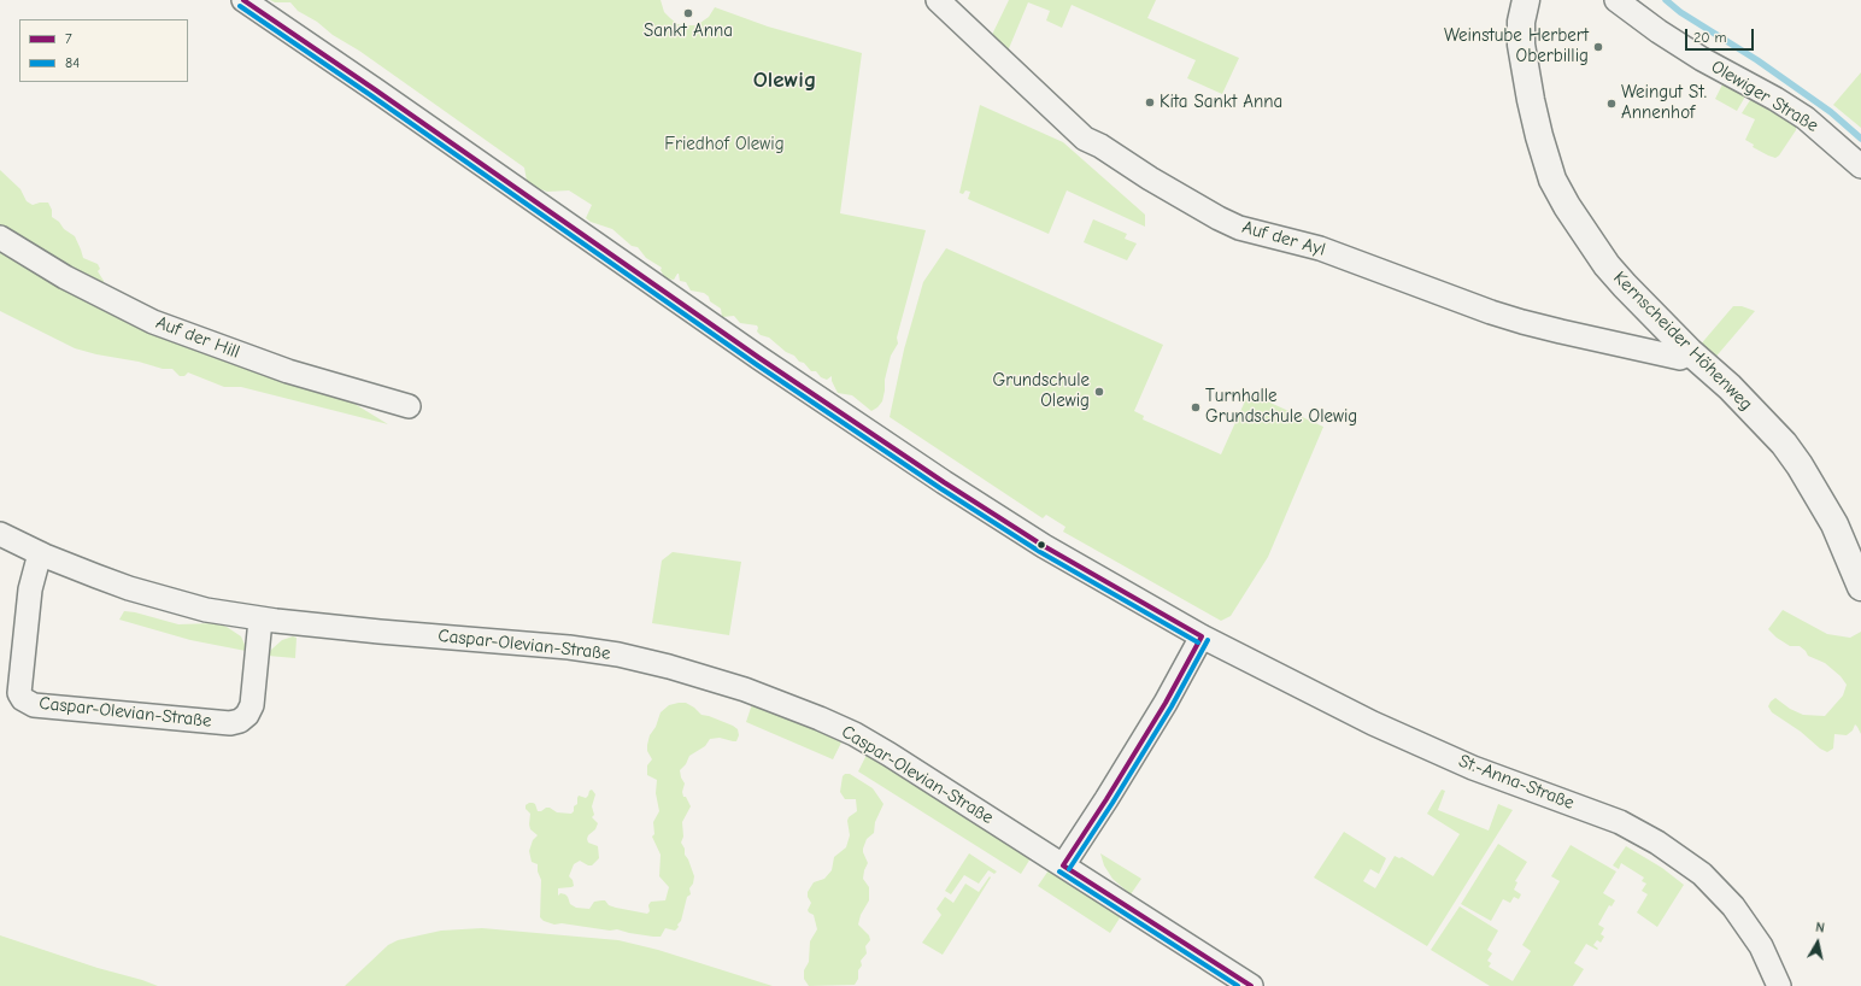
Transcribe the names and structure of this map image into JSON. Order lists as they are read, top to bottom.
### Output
{
  "streets": {
    "street": [
      "Olewiger Straße",
      "Auf der Ayl",
      "Auf der Hill",
      "Kernscheider Höhenweg",
      "Caspar-Olevian-Straße",
      "St.-Anna-Straße"
    ]
  },
  "crossings": [
    ["Auf der Ayl", "Kernscheider Höhenweg"]
  ],
  "districts": ["Olewig"],
  "parks": ["Friedhof Olewig"],
  "places": [
    "Sankt Anna",
    "Weinstube Herbert Oberbillig",
    "Kita Sankt Anna",
    "Weingut St. Annenhof",
    "Grundschule Olewig",
    "Turnhalle Grundschule Olewig"
  ],
  "lines": ["transit line 7", "transit line 84"],
  "legend": ["7", "84"],
  "scale_bar": "20 m",
  "north": "top"
}
